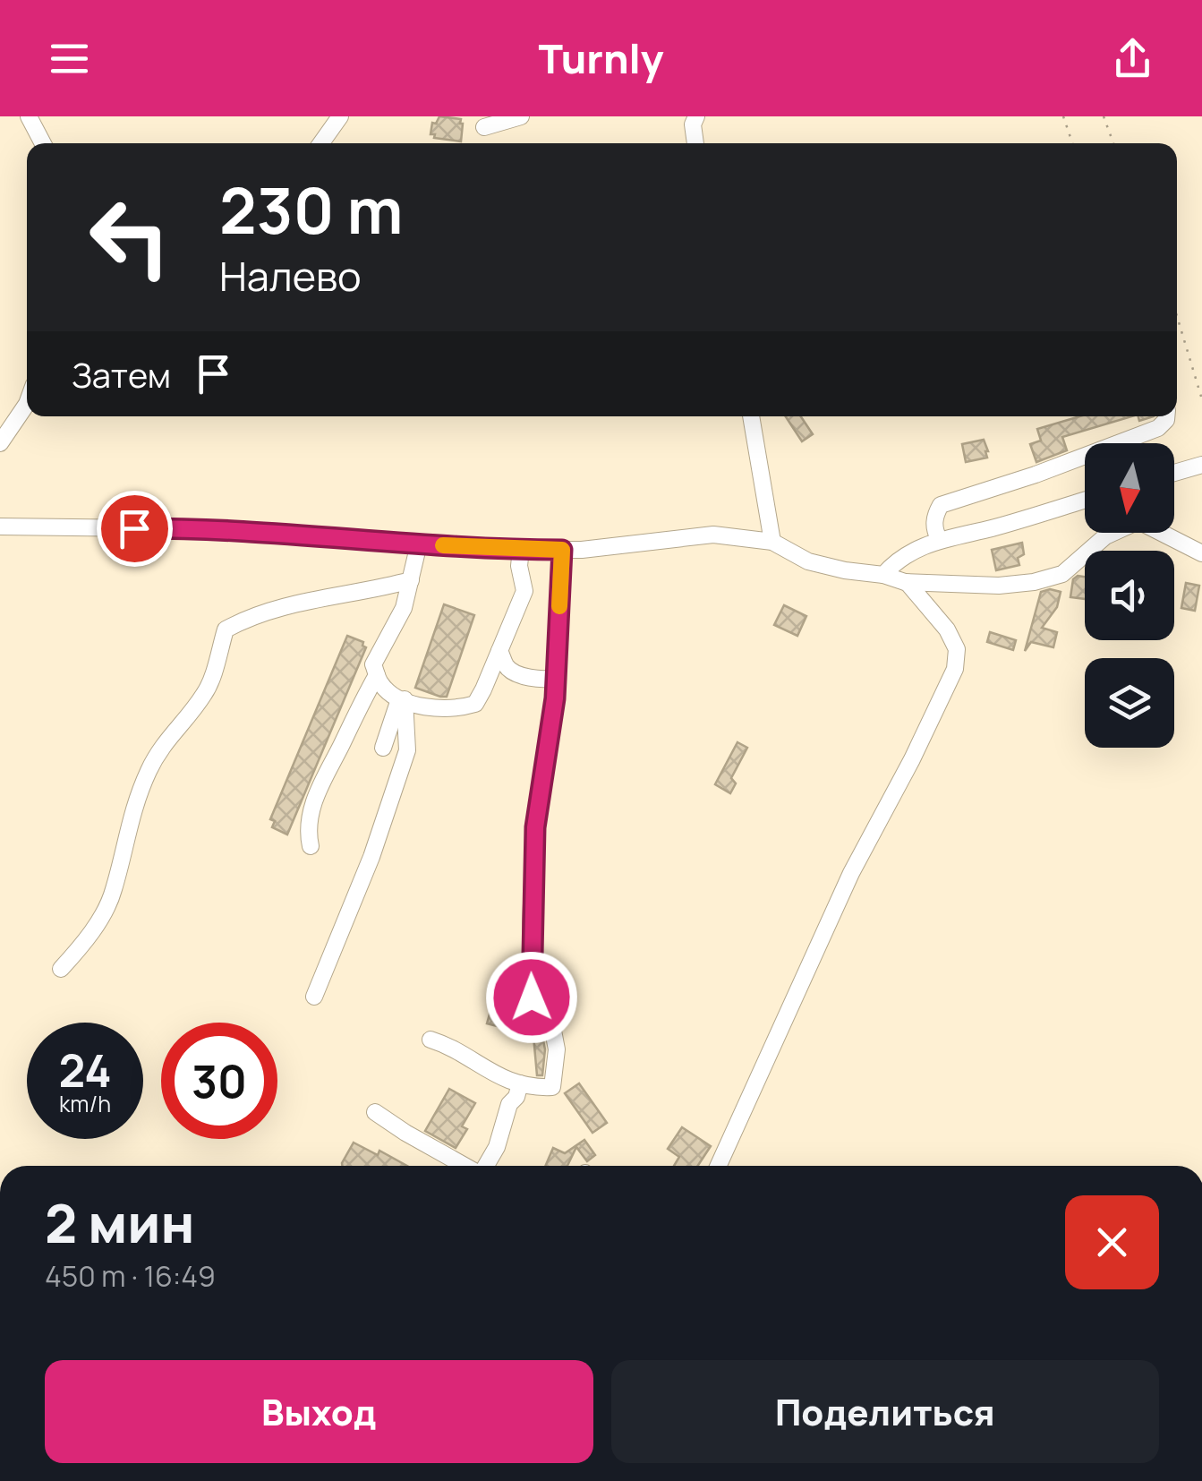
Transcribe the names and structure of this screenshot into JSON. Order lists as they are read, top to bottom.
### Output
{
  "north": "bottom",
  "page": {
    "header": "Turnly",
    "turn": ["230 m", "Налево"],
    "then": "Затем",
    "speed": "24 km/h",
    "limit": "30",
    "heading": ["2 мин", "450 m · 16:49"],
    "buttons": ["Выход", "Поделиться"]
  }
}
